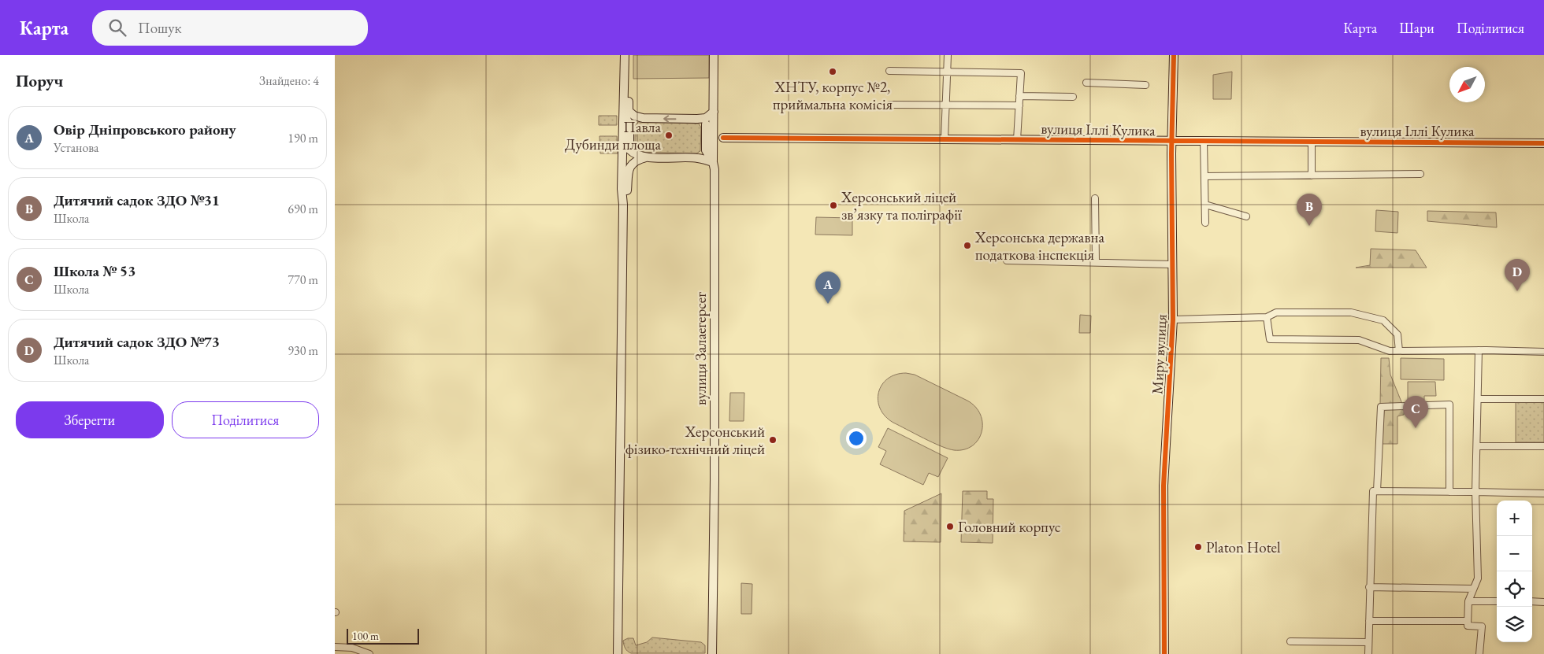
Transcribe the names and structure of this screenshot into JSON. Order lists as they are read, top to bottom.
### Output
{
  "streets": {
    "street": ["вулиця Іллі Кулика", "вулиця Залаегерсег", "Миру вулиця"]
  },
  "crossings": [
    ["вулиця Іллі Кулика", "Миру вулиця"]
  ],
  "places": [
    "ХНТУ, корпус №2, приймальна комісія",
    "Павла Дубинди площа",
    "Херсонський ліцей зв’язку та поліграфії",
    "Херсонська державна податкова інспекція",
    "Херсонський фізико-технічний ліцей",
    "Головний корпус",
    "Platon Hotel"
  ],
  "scale_bar": "100 m",
  "north": "bottom left",
  "page": {
    "header": "Карта",
    "search": "Пошук",
    "nav": ["Карта", "Шари", "Поділитися"],
    "heading": ["Поруч", "Знайдено: 4"],
    "list": [
      {
        "mark": "A",
        "name": "Овір Дніпровського району",
        "note": "Установа",
        "value": "190 m"
      },
      {
        "mark": "B",
        "name": "Дитячий садок ЗДО №31",
        "note": "Школа",
        "value": "690 m"
      },
      {
        "mark": "C",
        "name": "Школа № 53",
        "note": "Школа",
        "value": "770 m"
      },
      {
        "mark": "D",
        "name": "Дитячий садок ЗДО №73",
        "note": "Школа",
        "value": "930 m"
      }
    ],
    "pins": [
      "B",
      "D",
      "A",
      "C"
    ],
    "buttons": ["Зберегти", "Поділитися"],
    "map_buttons": ["+", "−"],
    "scale": "100 m"
  }
}
